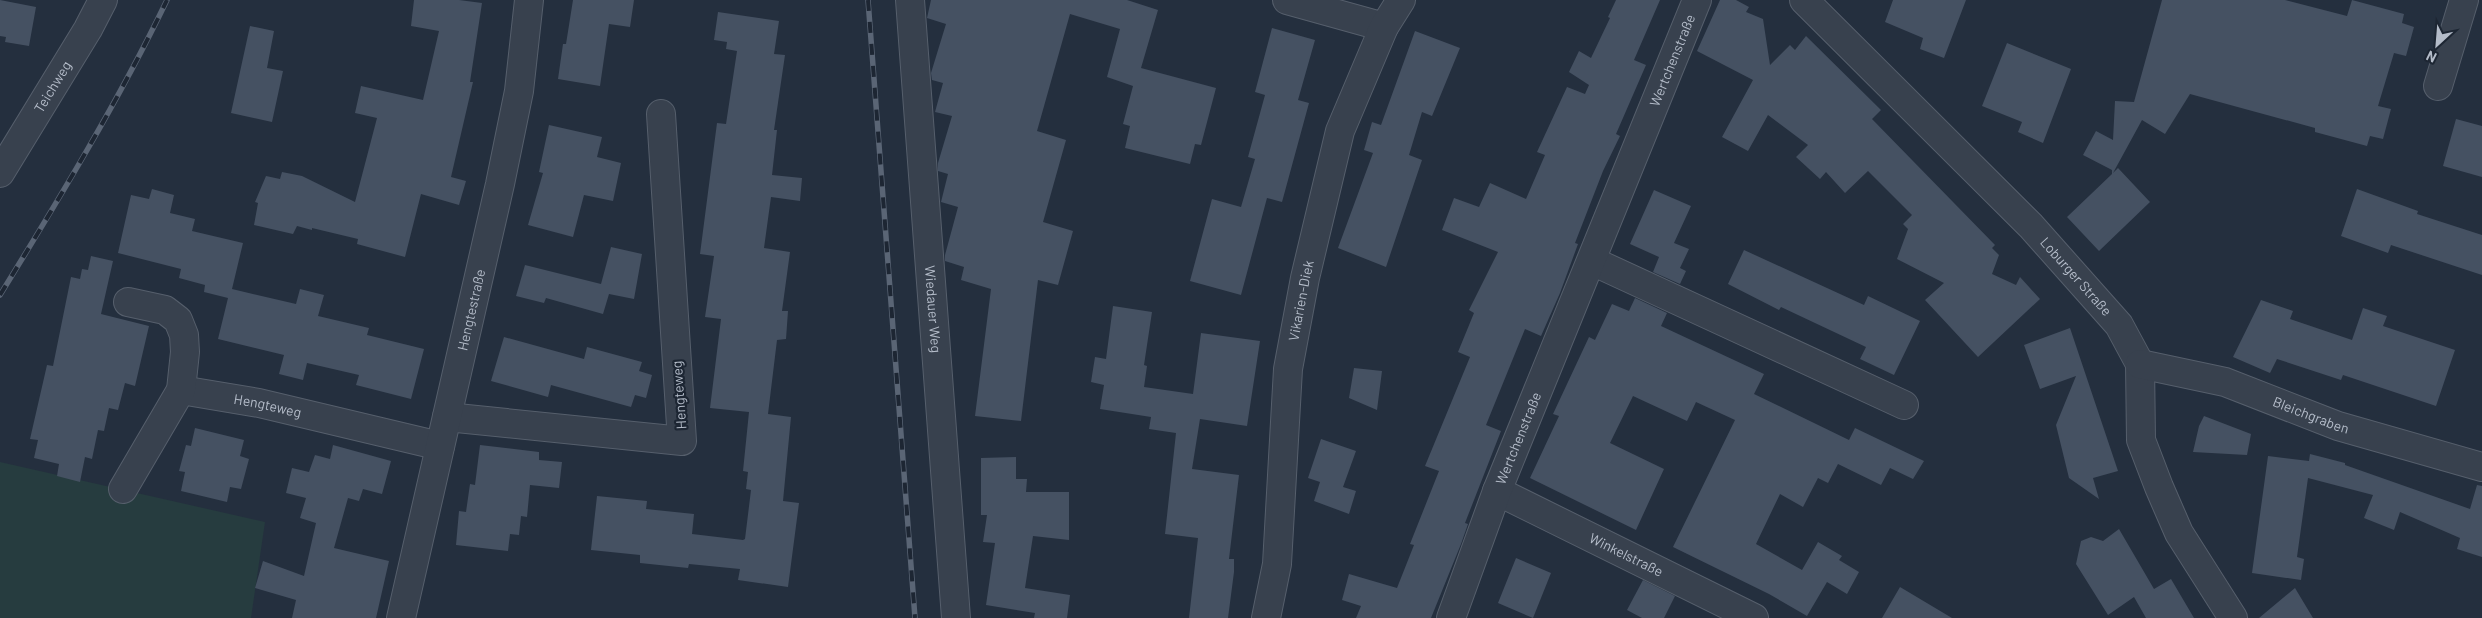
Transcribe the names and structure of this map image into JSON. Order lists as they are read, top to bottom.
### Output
{
  "streets": {
    "street": [
      "Wertchenstraße",
      "Teichweg",
      "Loburger Straße",
      "Vikarien-Diek",
      "Wiedauer Weg",
      "Hengtestraße",
      "Hengteweg",
      "Bleichgraben",
      "Winkelstraße"
    ]
  },
  "crossings": [
    ["Wertchenstraße", "Winkelstraße"],
    ["Loburger Straße", "Bleichgraben"],
    ["Hengtestraße", "Hengteweg"]
  ],
  "north": "bottom left"
}
